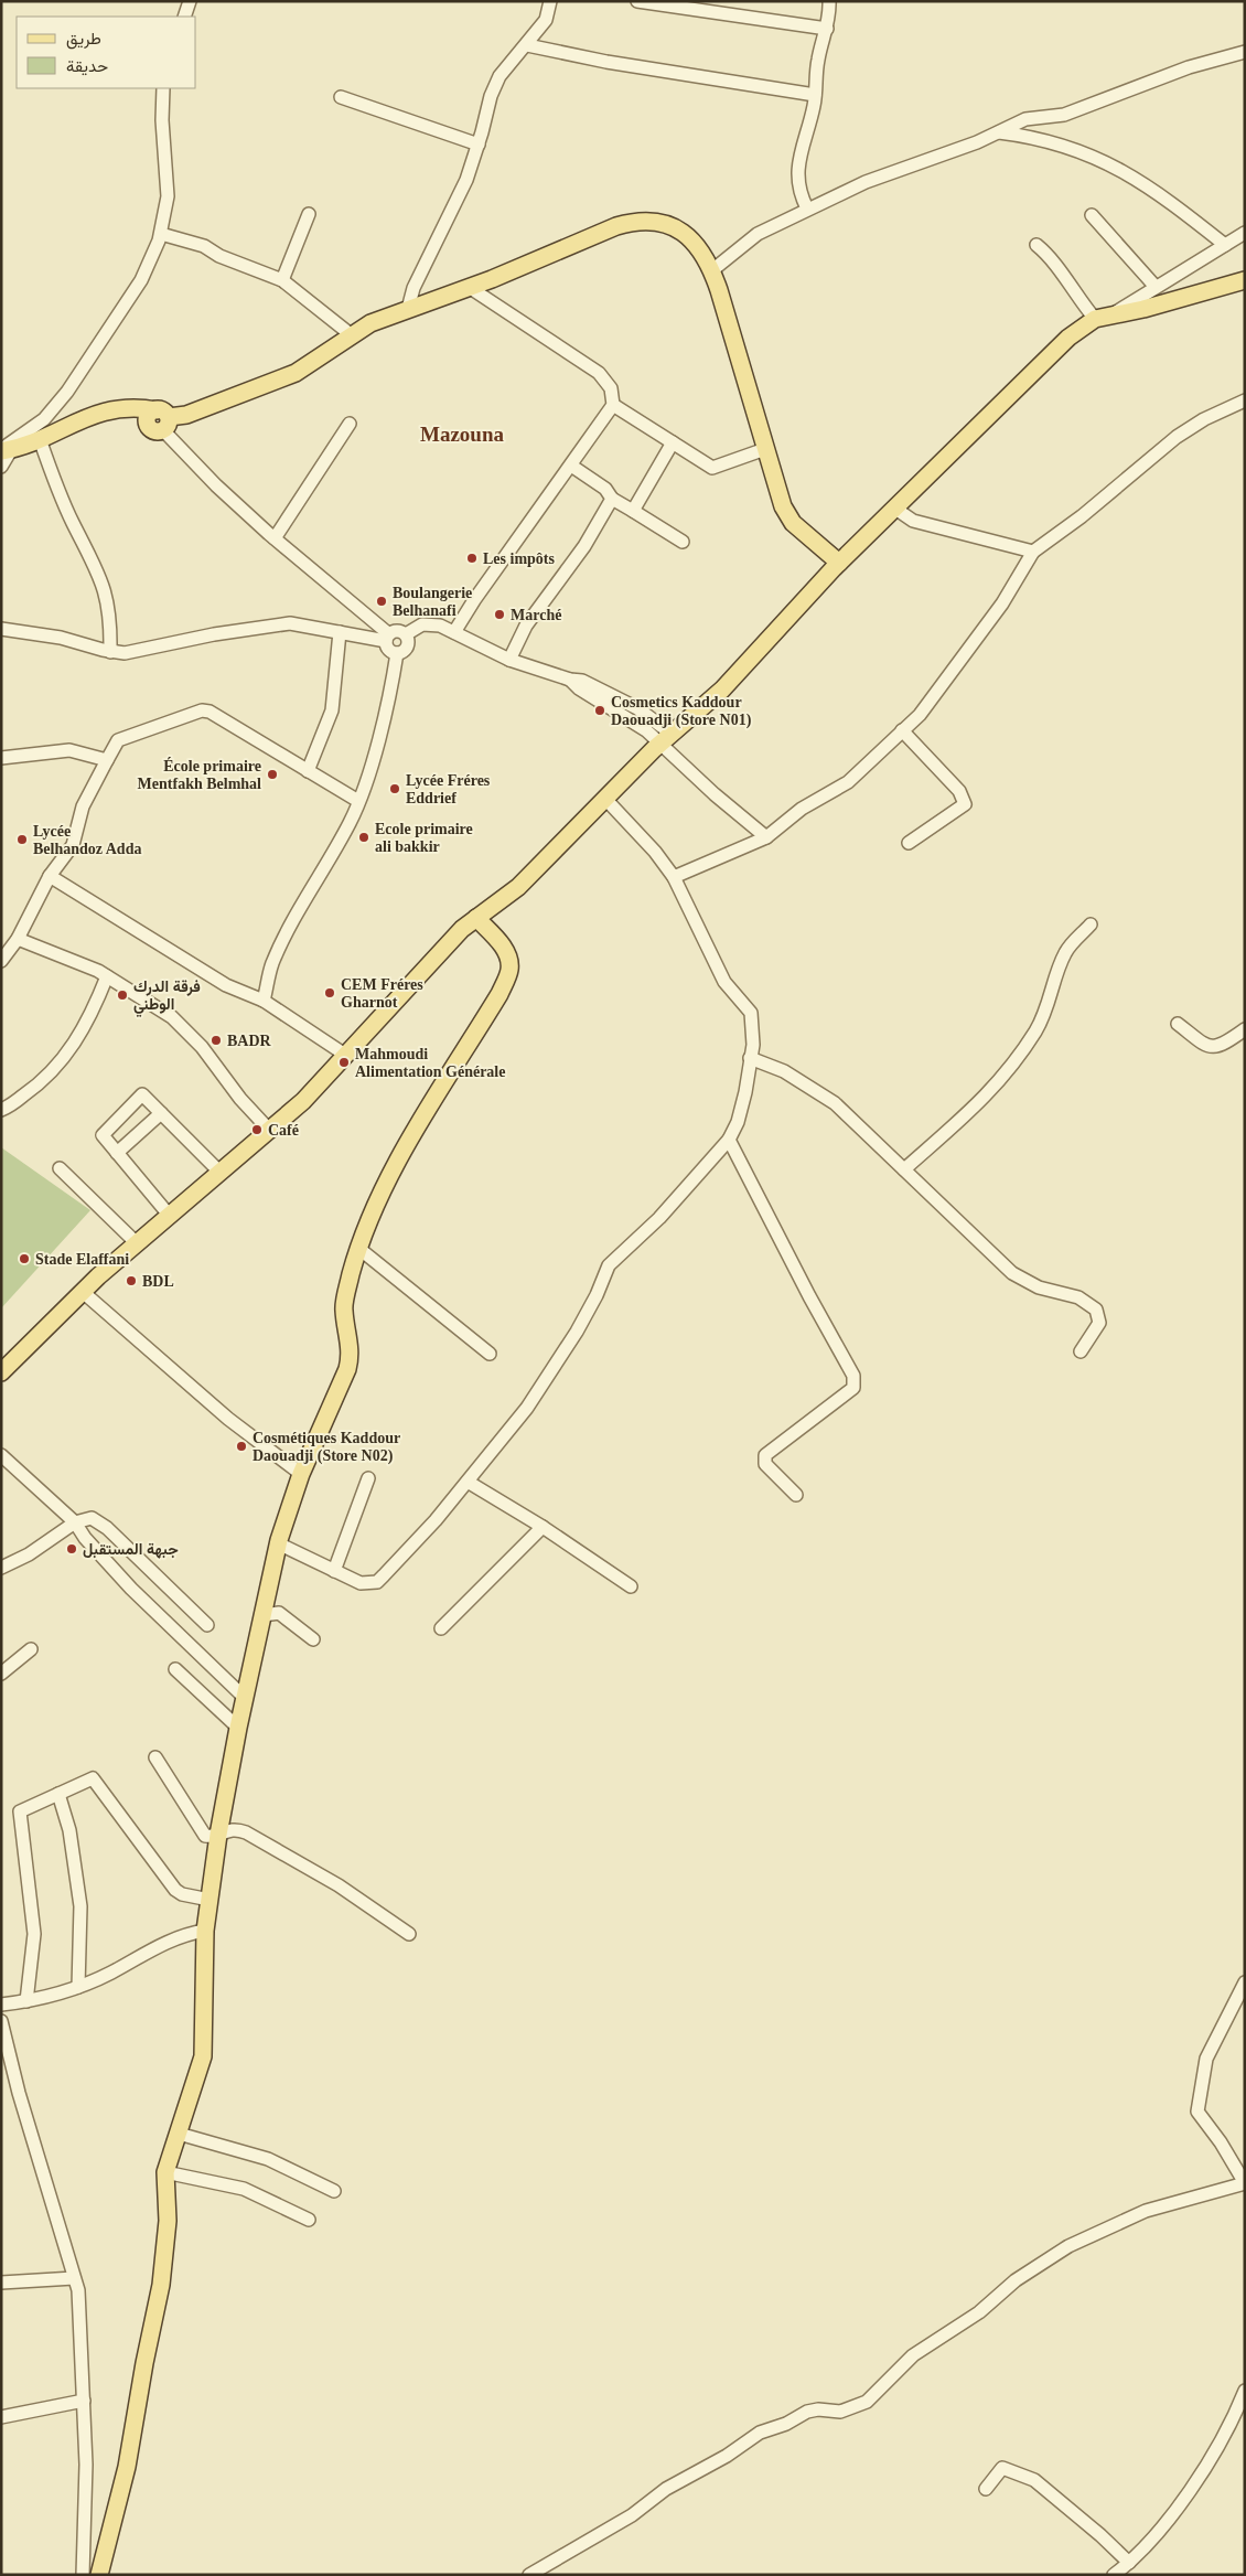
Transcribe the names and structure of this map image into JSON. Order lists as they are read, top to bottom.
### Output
{
  "districts": ["Mazouna"],
  "places": [
    "Les impôts",
    "Boulangerie Belhanafi",
    "Marché",
    "Cosmetics Kaddour Daouadji (Store N01)",
    "École primaire Mentfakh Belmhal",
    "Lycée Fréres Eddrief",
    "Ecole primaire ali bakkir",
    "Lycée Belhandoz Adda",
    "CEM Fréres Gharnot",
    "فرقة الدرك الوطني",
    "BADR",
    "Mahmoudi Alimentation Générale",
    "Café",
    "Stade Elaffani",
    "BDL",
    "Cosmétiques Kaddour Daouadji (Store N02)",
    "جبهة المستقبل"
  ],
  "legend": ["طريق", "حديقة"]
}
